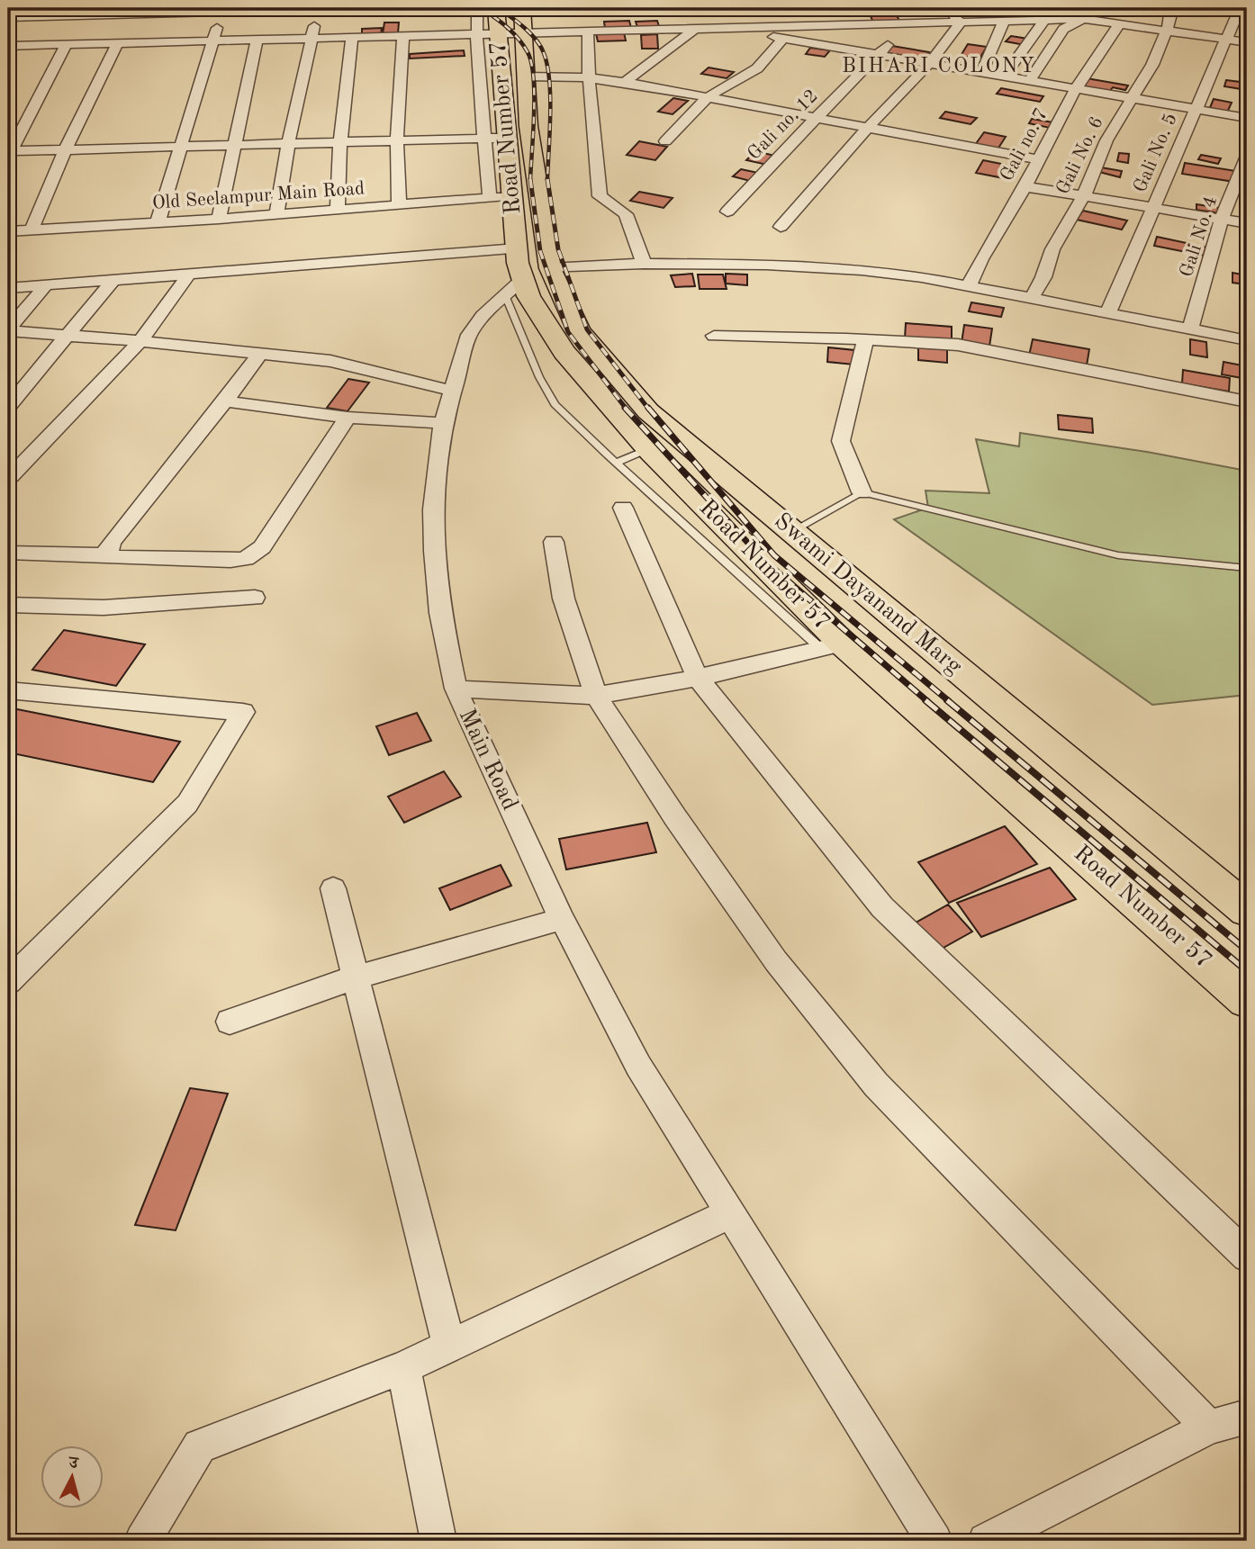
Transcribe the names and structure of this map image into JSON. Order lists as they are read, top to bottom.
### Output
{
  "streets": {
    "main road": ["Road Number 57", "Swami Dayanand Marg"],
    "street": [
      "Gali no. 12",
      "Gali no. 7",
      "Gali No. 5",
      "Gali No. 6",
      "Old Seelampur Main Road",
      "Gali No. 4",
      "Main Road"
    ]
  },
  "crossings": [
    ["Road Number 57", "Old Seelampur Main Road"],
    ["Road Number 57", "Swami Dayanand Marg"],
    ["Road Number 57", "Main Road"],
    ["Swami Dayanand Marg", "Main Road"]
  ],
  "districts": ["BIHARI COLONY"],
  "north": "top"
}
